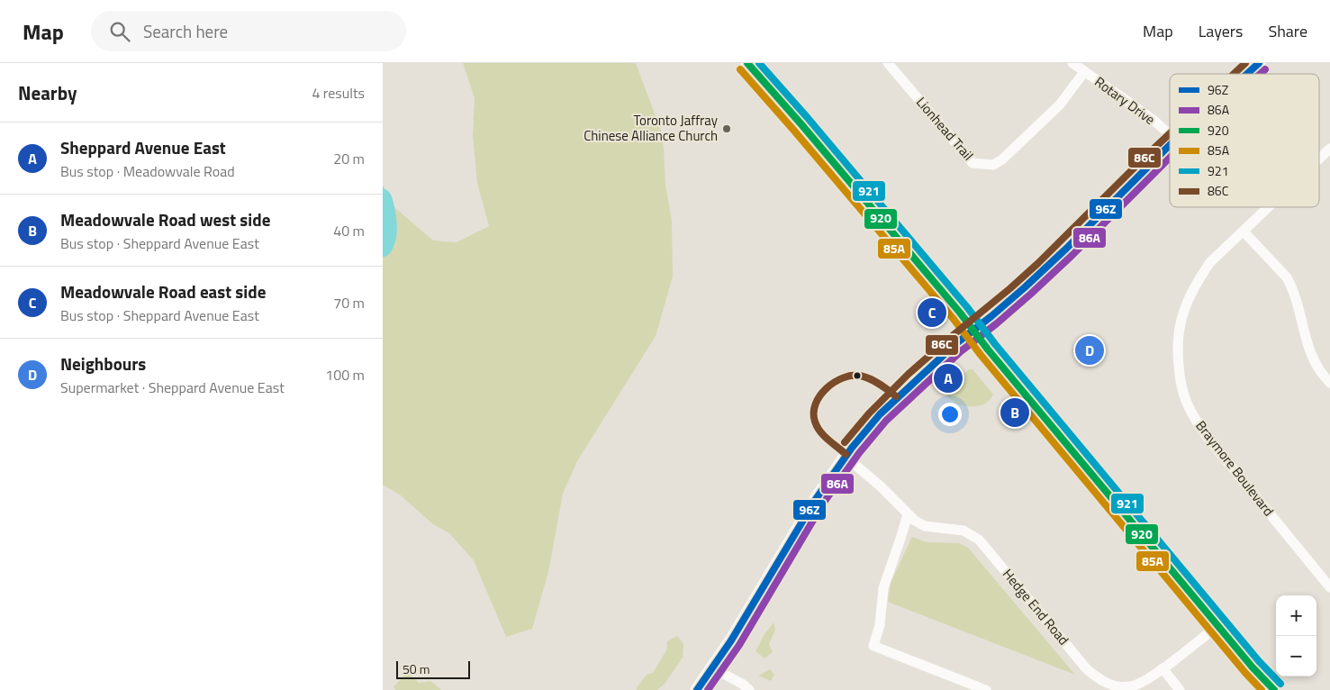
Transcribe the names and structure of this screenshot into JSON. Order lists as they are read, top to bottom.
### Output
{
  "streets": {
    "street": [
      "Rotary Drive",
      "Lionhead Trail",
      "Braymore Boulevard",
      "Hedge End Road"
    ]
  },
  "crossings": [
    ["Rotary Drive", "Lionhead Trail"]
  ],
  "places": ["Toronto Jaffray Chinese Alliance Church"],
  "lines": [
    "transit line 96Z",
    "transit line 920",
    "transit line 921",
    "transit line 86C",
    "transit line 86A",
    "transit line 85A"
  ],
  "legend": [
    "96Z",
    "86A",
    "920",
    "85A",
    "921",
    "86C"
  ],
  "scale_bar": "50 m",
  "page": {
    "header": "Map",
    "search": "Search here",
    "nav": ["Map", "Layers", "Share"],
    "heading": ["Nearby", "4 results"],
    "list": [
      {
        "mark": "A",
        "name": "Sheppard Avenue East",
        "note": "Bus stop · Meadowvale Road",
        "value": "20 m"
      },
      {
        "mark": "B",
        "name": "Meadowvale Road west side",
        "note": "Bus stop · Sheppard Avenue East",
        "value": "40 m"
      },
      {
        "mark": "C",
        "name": "Meadowvale Road east side",
        "note": "Bus stop · Sheppard Avenue East",
        "value": "70 m"
      },
      {
        "mark": "D",
        "name": "Neighbours",
        "note": "Supermarket · Sheppard Avenue East",
        "value": "100 m"
      }
    ],
    "pins": [
      "C",
      "D",
      "A",
      "B"
    ],
    "map_buttons": ["+", "−"],
    "scale": "50 m"
  }
}
